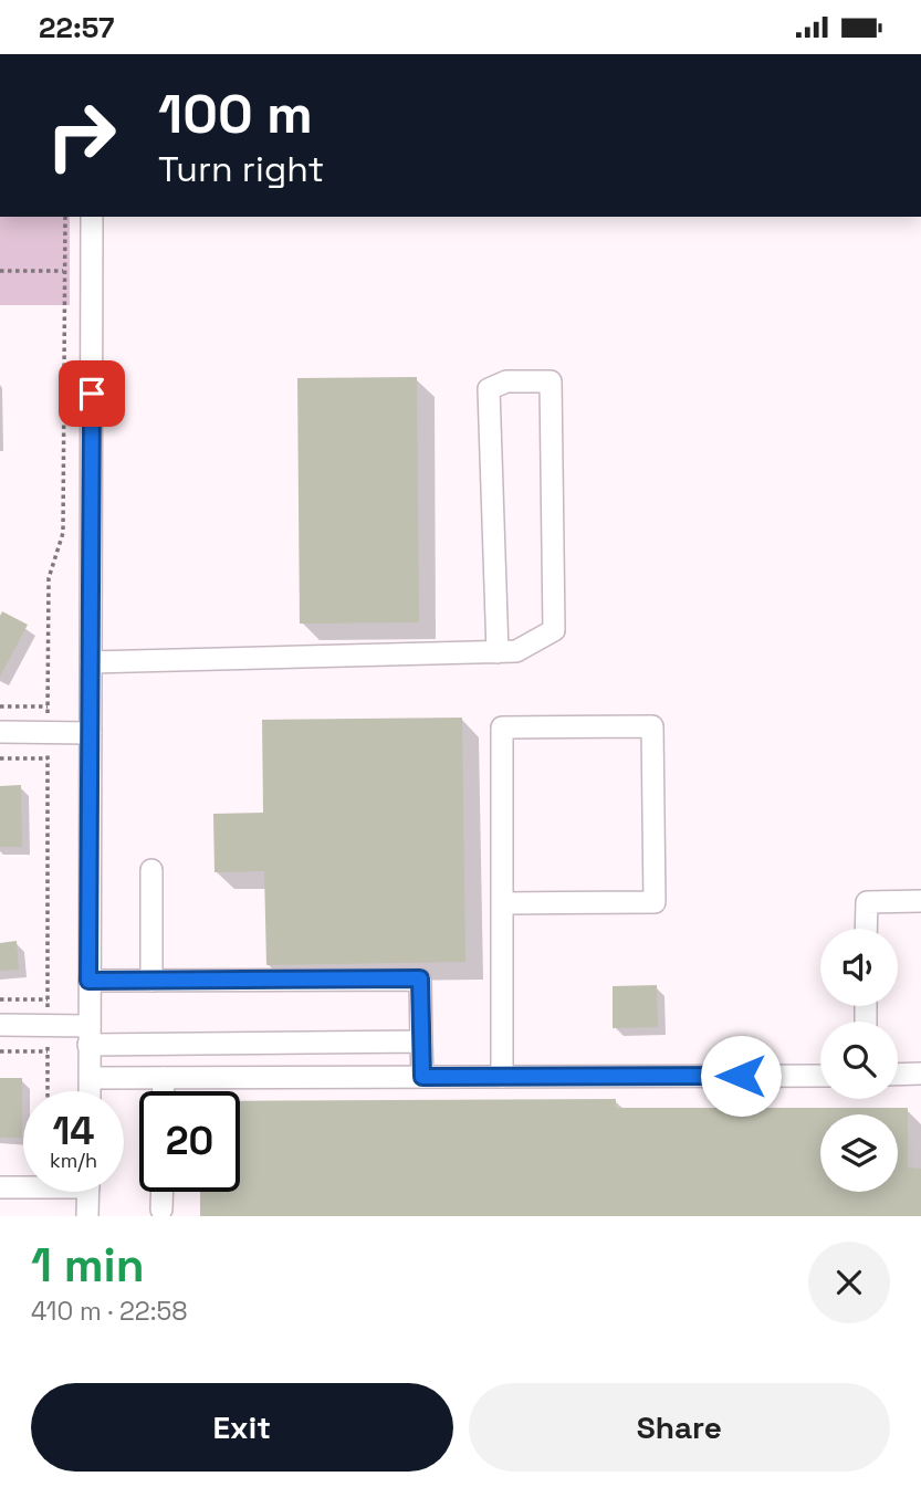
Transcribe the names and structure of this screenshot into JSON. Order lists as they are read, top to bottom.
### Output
{
  "page": {
    "status": "22:57",
    "turn": ["100 m", "Turn right"],
    "speed": "14 km/h",
    "limit": "20",
    "heading": ["1 min", "410 m · 22:58"],
    "buttons": ["Exit", "Share"]
  }
}
